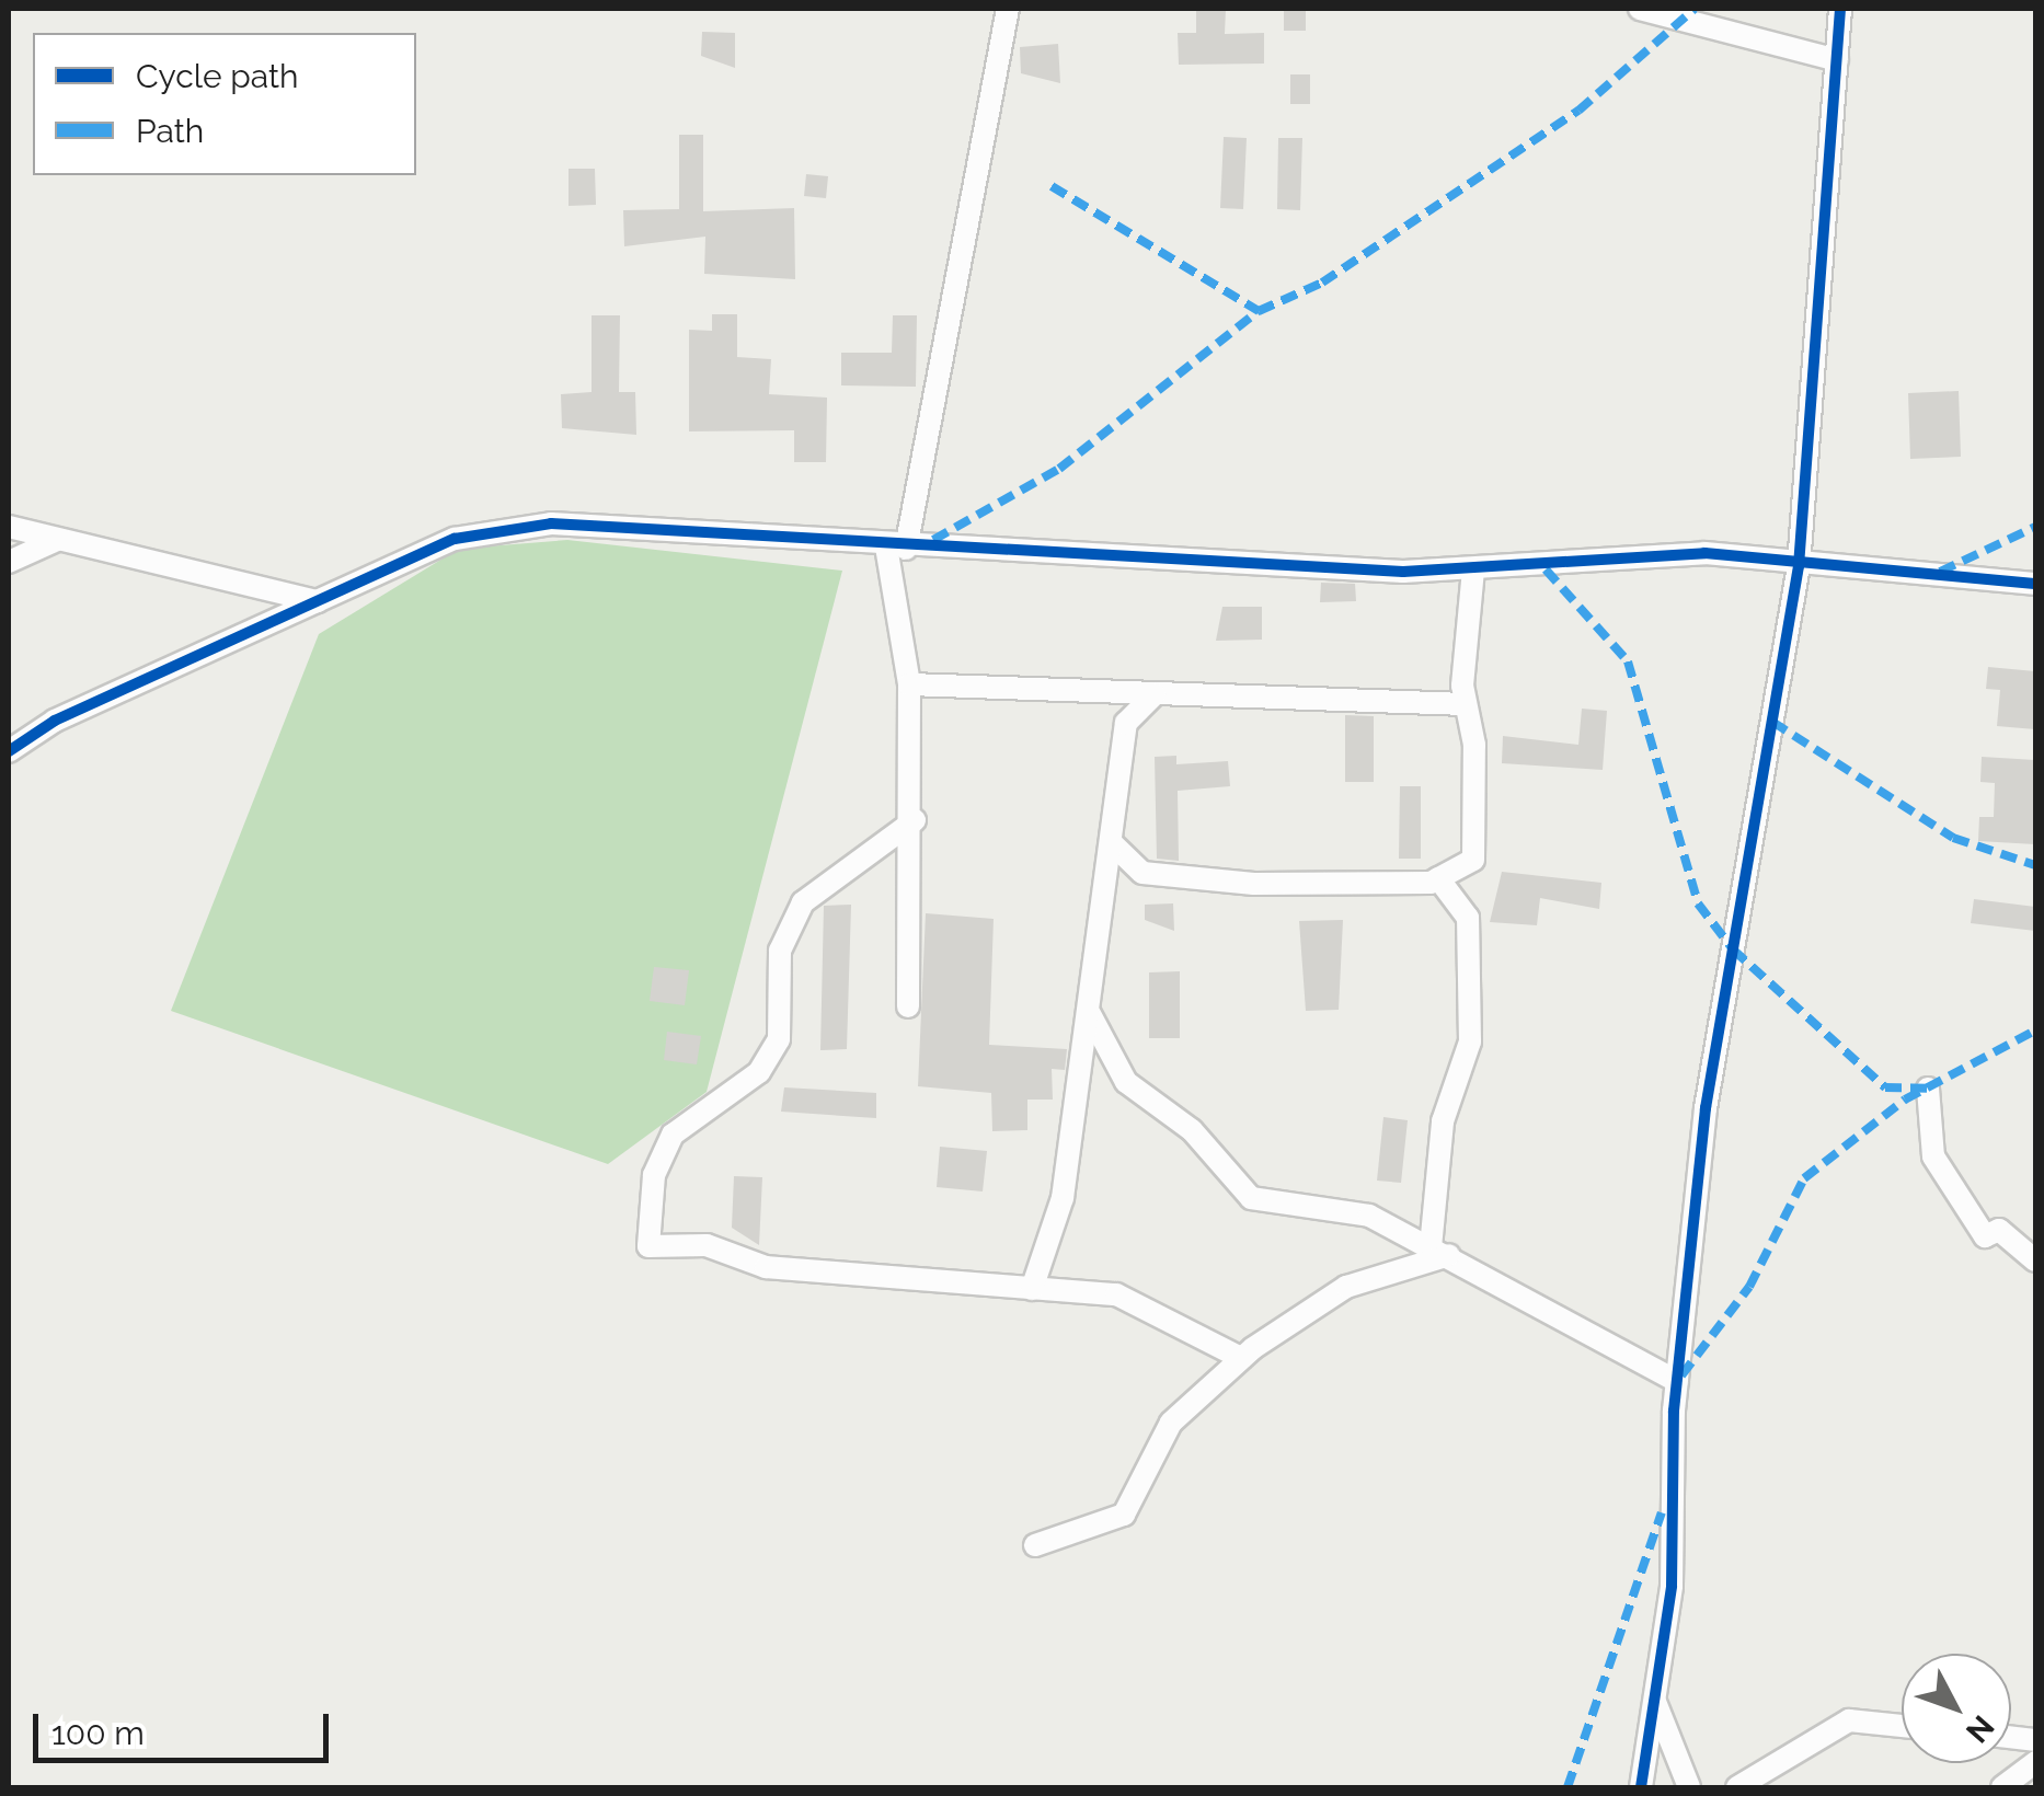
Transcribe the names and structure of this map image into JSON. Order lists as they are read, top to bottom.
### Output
{
  "legend": ["Cycle path", "Path"],
  "scale_bar": "100 m",
  "north": "bottom right"
}
